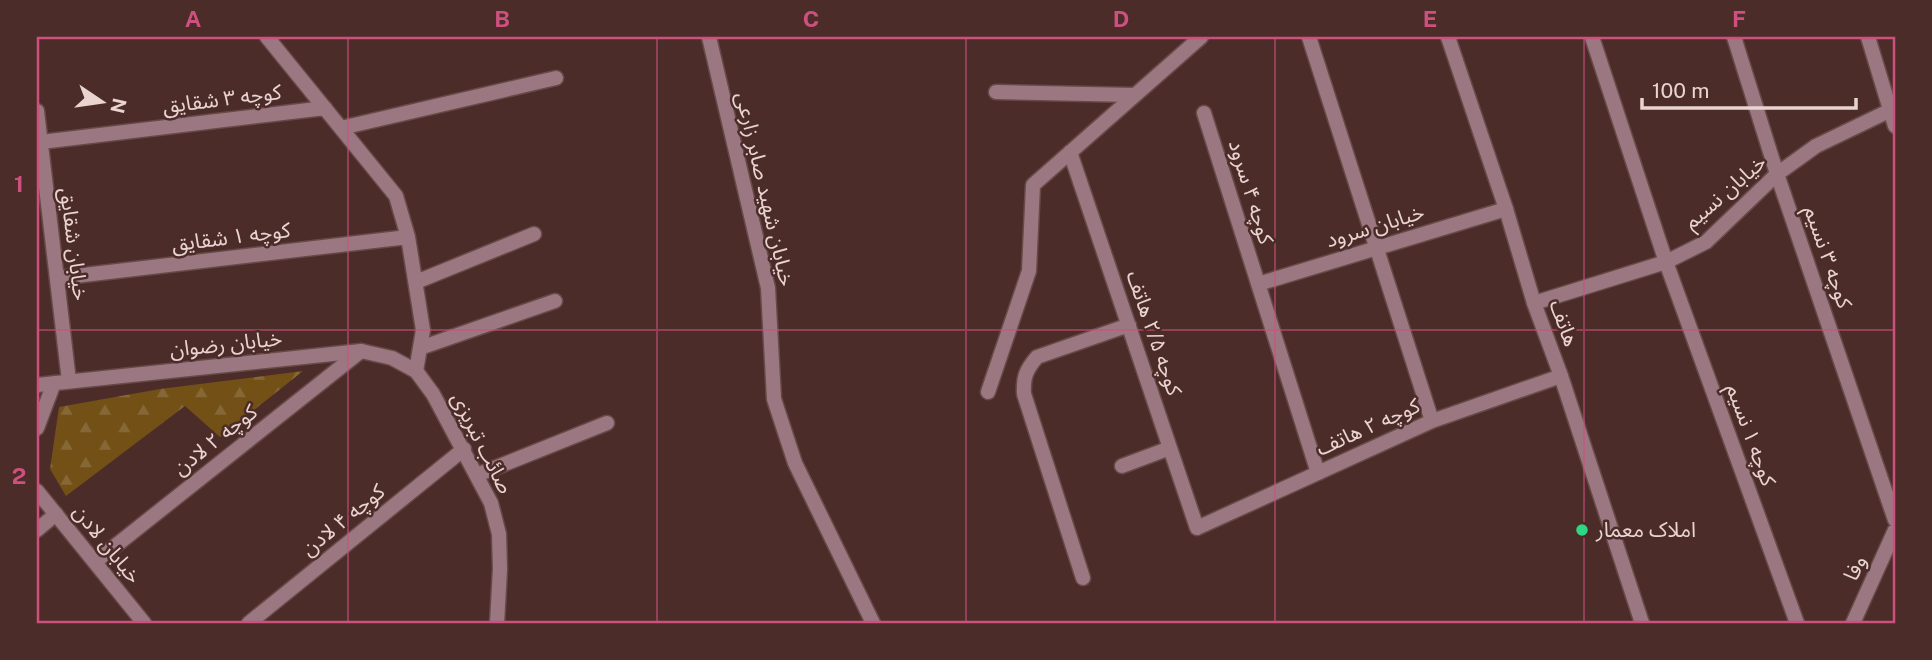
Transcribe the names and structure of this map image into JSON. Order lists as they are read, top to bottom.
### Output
{
  "streets": {
    "street": [
      "کوچه ۳ شقایق",
      "خیابان شهید صابر زارعی",
      "کوچه ۴ سرود",
      "خیابان نسیم",
      "خیابان سرود",
      "کوچه ۱ شقایق",
      "خیابان شقایق",
      "کوچه ۳ نسیم",
      "هاتف",
      "کوچه ۲/۵ هاتف",
      "خیابان رضوان",
      "کوچه ۲ هاتف",
      "کوچه ۱ نسیم",
      "کوچه ۲ لادن",
      "صائب تبریزی",
      "کوچه ۴ لادن",
      "خیابان لادن",
      "وفا"
    ]
  },
  "crossings": [
    ["کوچه ۳ شقایق", "خیابان شقایق"],
    ["کوچه ۴ سرود", "خیابان سرود"],
    ["کوچه ۴ سرود", "کوچه ۲ هاتف"],
    ["خیابان نسیم", "کوچه ۳ نسیم"],
    ["خیابان نسیم", "هاتف"],
    ["خیابان نسیم", "کوچه ۱ نسیم"],
    ["خیابان سرود", "هاتف"],
    ["کوچه ۱ شقایق", "خیابان شقایق"],
    ["خیابان شقایق", "خیابان رضوان"],
    ["هاتف", "کوچه ۲ هاتف"],
    ["کوچه ۲/۵ هاتف", "کوچه ۲ هاتف"],
    ["خیابان رضوان", "کوچه ۲ لادن"],
    ["خیابان رضوان", "صائب تبریزی"],
    ["کوچه ۲ لادن", "خیابان لادن"],
    ["صائب تبریزی", "کوچه ۴ لادن"]
  ],
  "places": ["املاک معمار"],
  "scale_bar": "100 m",
  "north": "right",
  "grid": {
    "columns": [
      "A",
      "B",
      "C",
      "D",
      "E",
      "F"
    ],
    "rows": ["1", "2"]
  }
}
